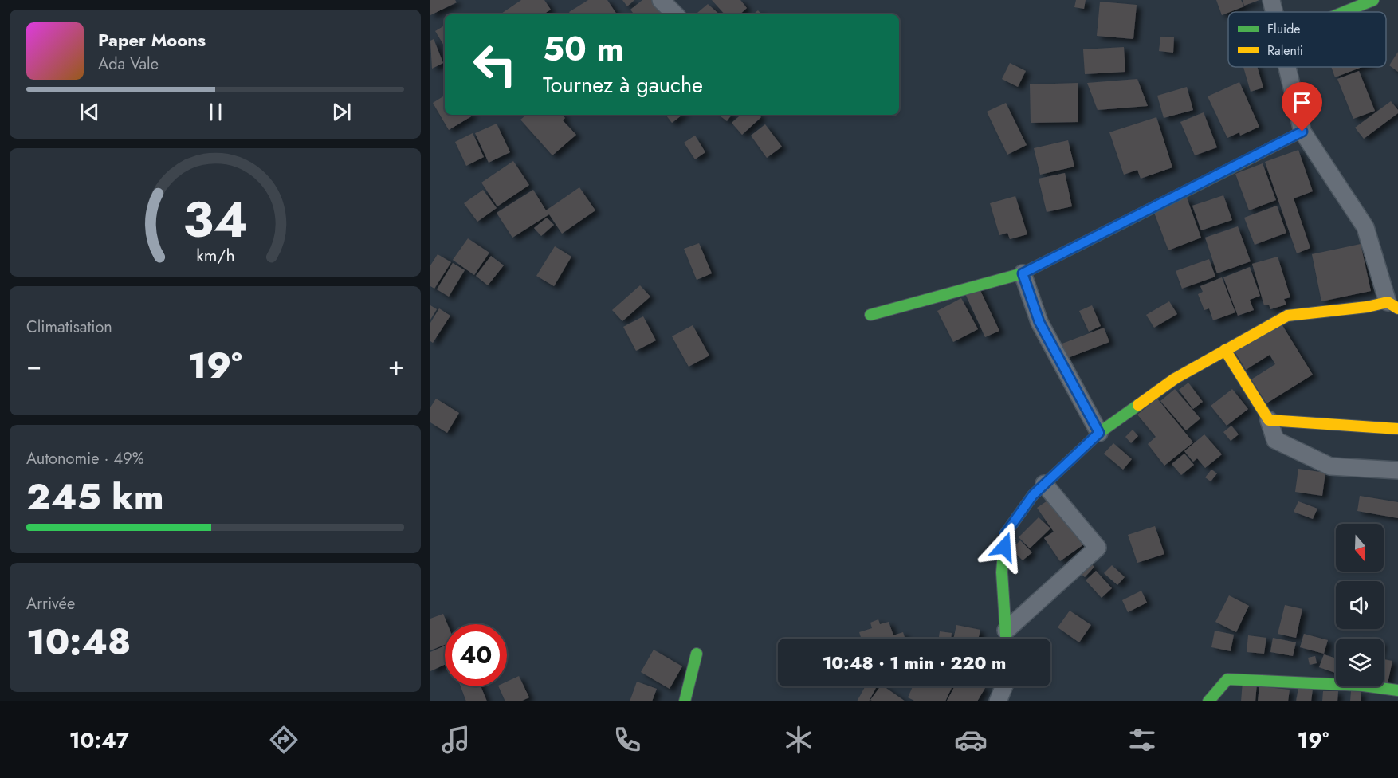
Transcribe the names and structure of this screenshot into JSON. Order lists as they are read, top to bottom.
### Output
{
  "legend": ["Fluide", "Ralenti"],
  "north": "bottom",
  "page": {
    "turn": ["50 m", "Tournez à gauche"],
    "song": ["Paper Moons", "Ada Vale"],
    "tile": [
      "Climatisation",
      ["Autonomie · 49%", "245 km"],
      ["Arrivée", "10:48"]
    ],
    "heat": ["−", "19°", "+"],
    "limit": "40",
    "trip": "10:48 · 1 min · 220 m",
    "tabs": ["10:47", "19°"],
    "gauge": ["34", "km/h"]
  }
}
